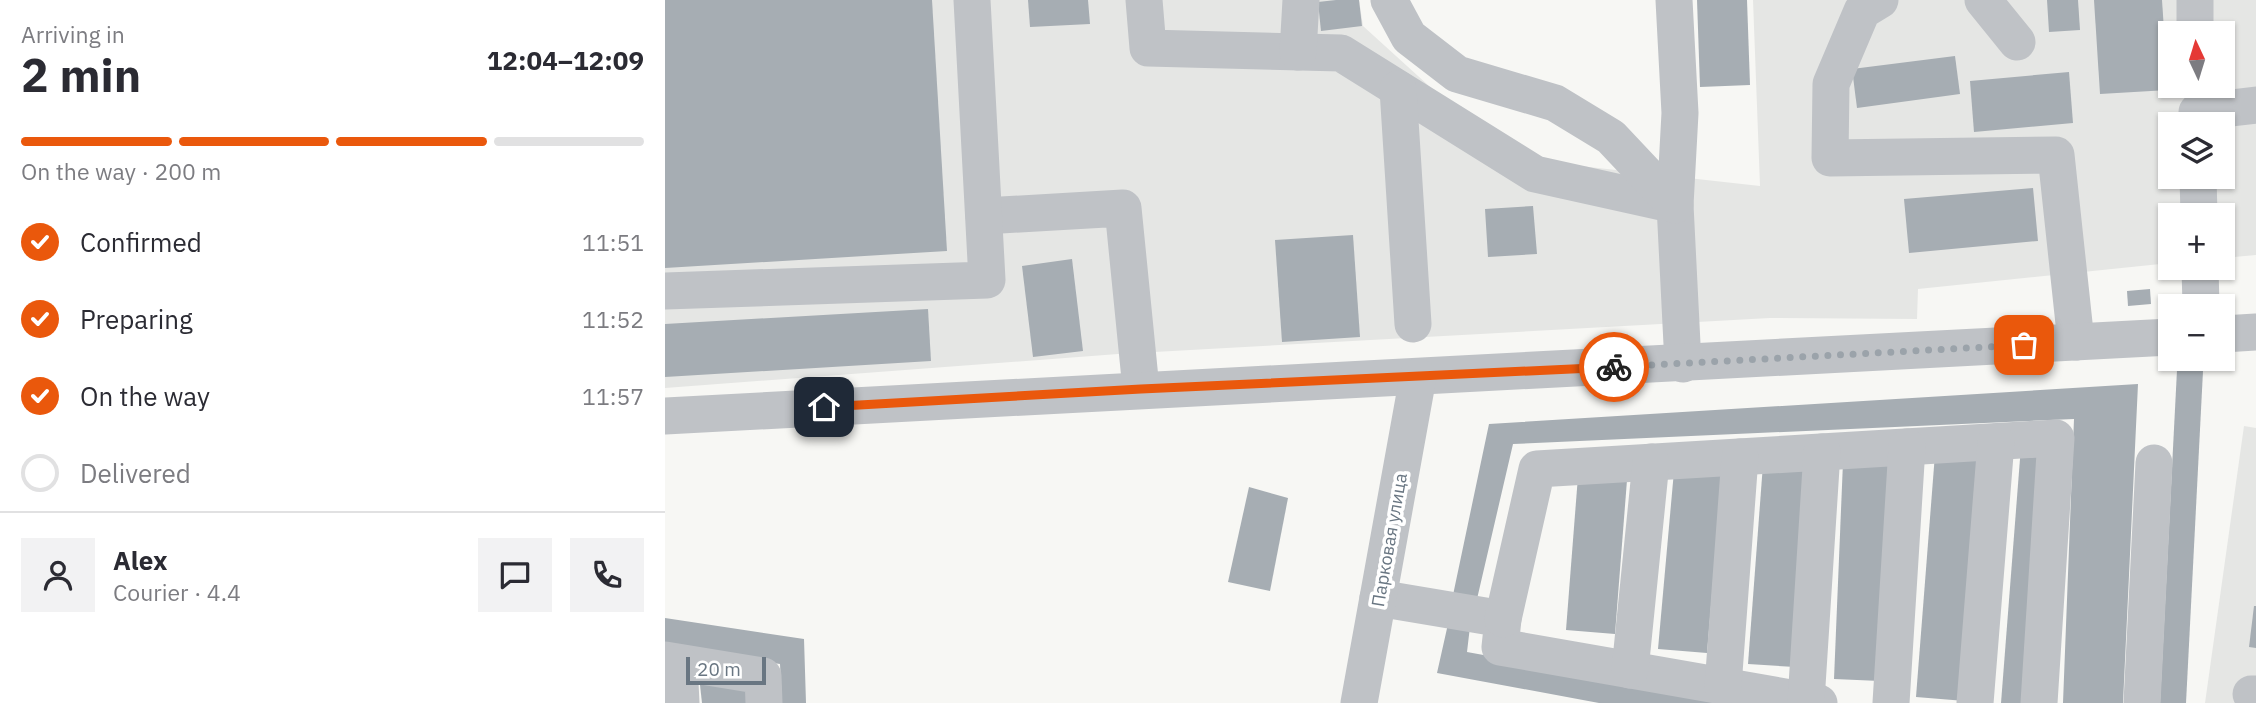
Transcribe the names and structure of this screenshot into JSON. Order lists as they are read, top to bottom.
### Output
{
  "streets": {
    "street": ["Парковая улица"]
  },
  "scale_bar": "20 m",
  "north": "top",
  "page": {
    "heading": ["2 min", "Arriving in", "12:04–12:09"],
    "panel": ["Alex", "Courier · 4.4"],
    "map_buttons": ["+", "−"],
    "bar": "On the way · 200 m",
    "list": [
      ["Confirmed", "11:51"],
      ["Preparing", "11:52"],
      ["On the way", "11:57"],
      "Delivered"
    ],
    "scale": "20 m"
  }
}
